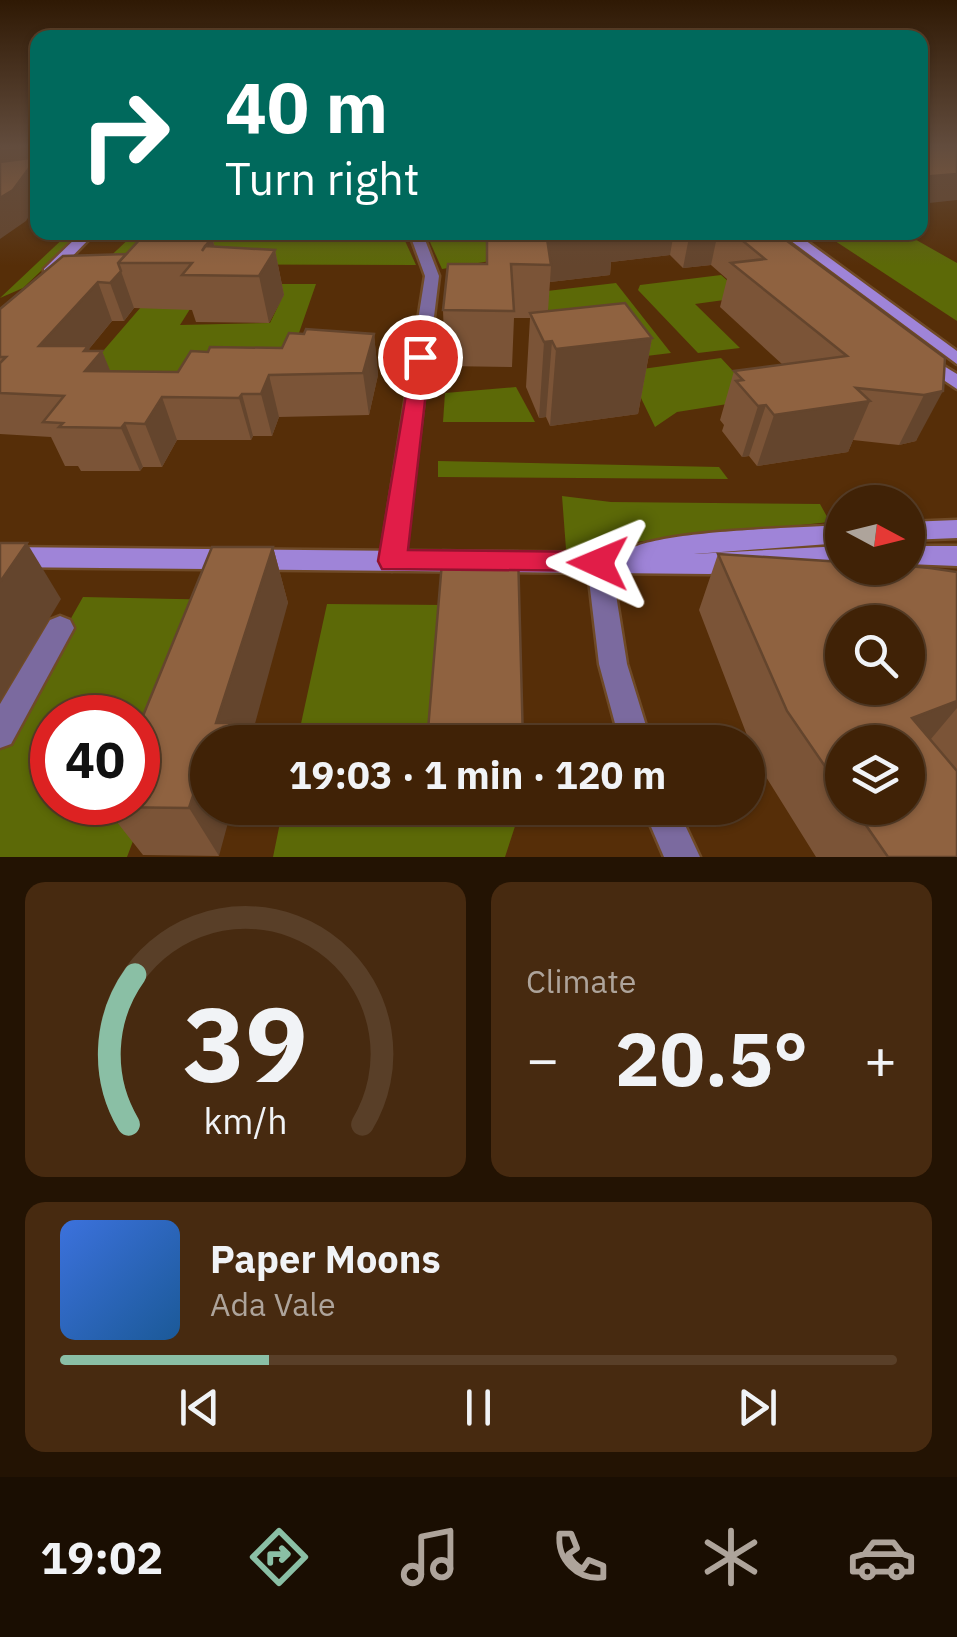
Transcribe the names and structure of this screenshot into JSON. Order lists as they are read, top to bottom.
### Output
{
  "north": "right",
  "page": {
    "turn": ["40 m", "Turn right"],
    "limit": "40",
    "trip": "19:03 · 1 min · 120 m",
    "tile": "Climate",
    "heat": ["−", "20.5°", "+"],
    "song": ["Paper Moons", "Ada Vale"],
    "tabs": "19:02",
    "gauge": ["39", "km/h"]
  }
}
